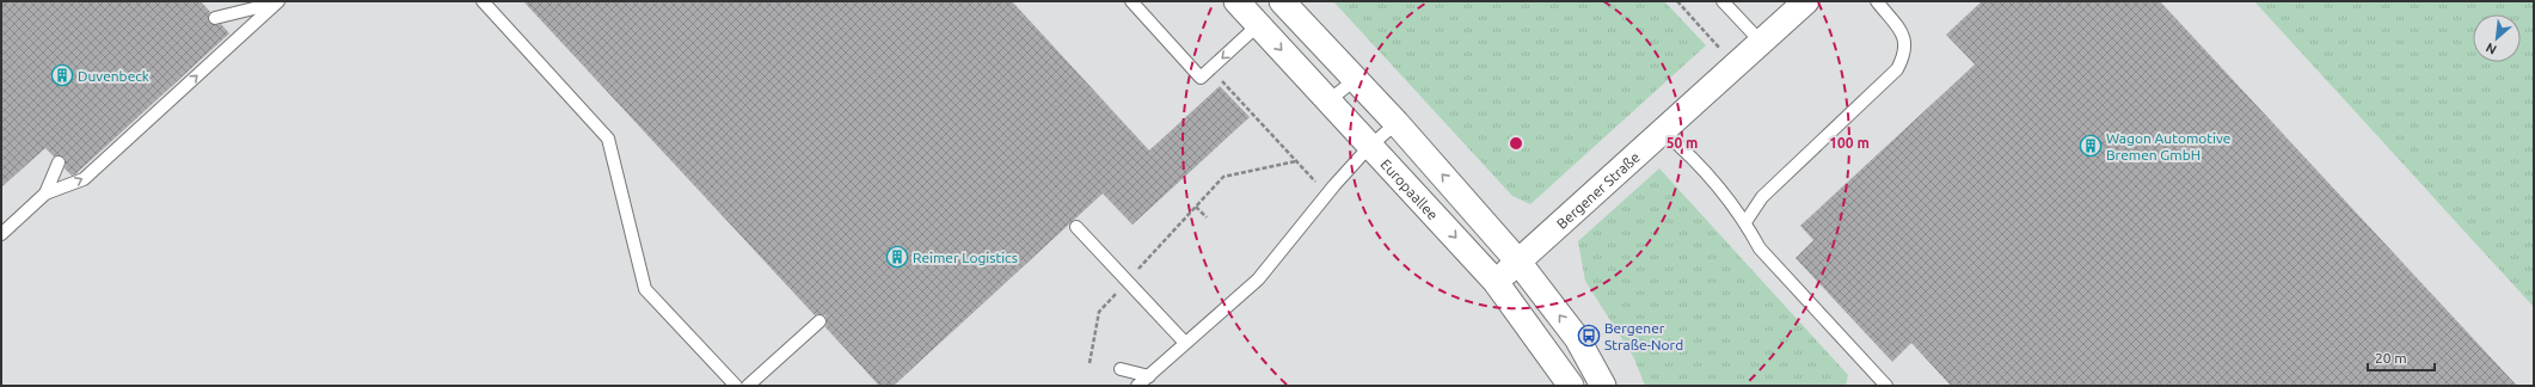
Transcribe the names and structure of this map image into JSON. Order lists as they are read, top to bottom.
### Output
{
  "streets": {
    "street": ["Europaallee", "Bergener Straße"]
  },
  "crossings": [
    ["Europaallee", "Bergener Straße"]
  ],
  "places": {
    "building": ["Duvenbeck", "Wagon Automotive Bremen GmbH", "Reimer Logistics"],
    "bus stop": ["Bergener Straße-Nord"]
  },
  "scale_bar": "20 m",
  "north": "bottom left",
  "rings": ["50 m", "100 m"]
}
